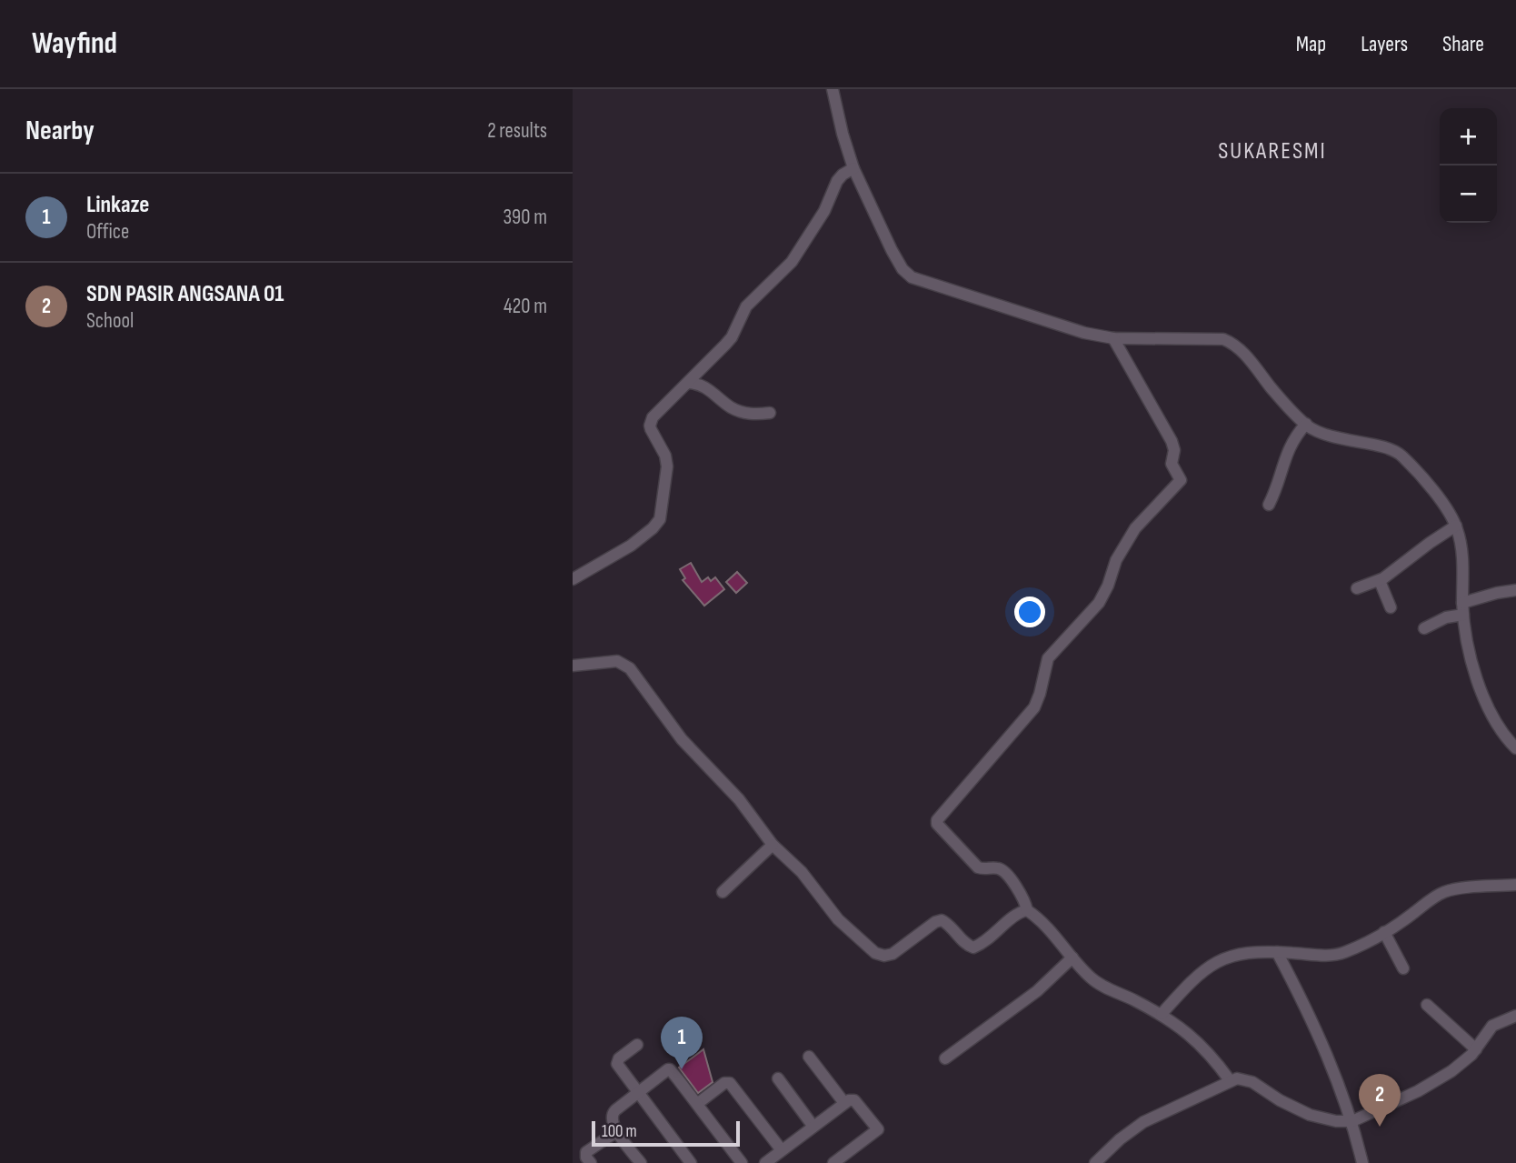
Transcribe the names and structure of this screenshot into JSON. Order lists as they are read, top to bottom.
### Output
{
  "districts": ["SUKARESMI"],
  "scale_bar": "100 m",
  "page": {
    "header": "Wayfind",
    "nav": ["Map", "Layers", "Share"],
    "heading": ["Nearby", "2 results"],
    "map_buttons": ["+", "−"],
    "list": [
      {
        "mark": "1",
        "name": "Linkaze",
        "note": "Office",
        "value": "390 m"
      },
      {
        "mark": "2",
        "name": "SDN PASIR ANGSANA 01",
        "note": "School",
        "value": "420 m"
      }
    ],
    "pins": ["1", "2"],
    "scale": "100 m"
  }
}
